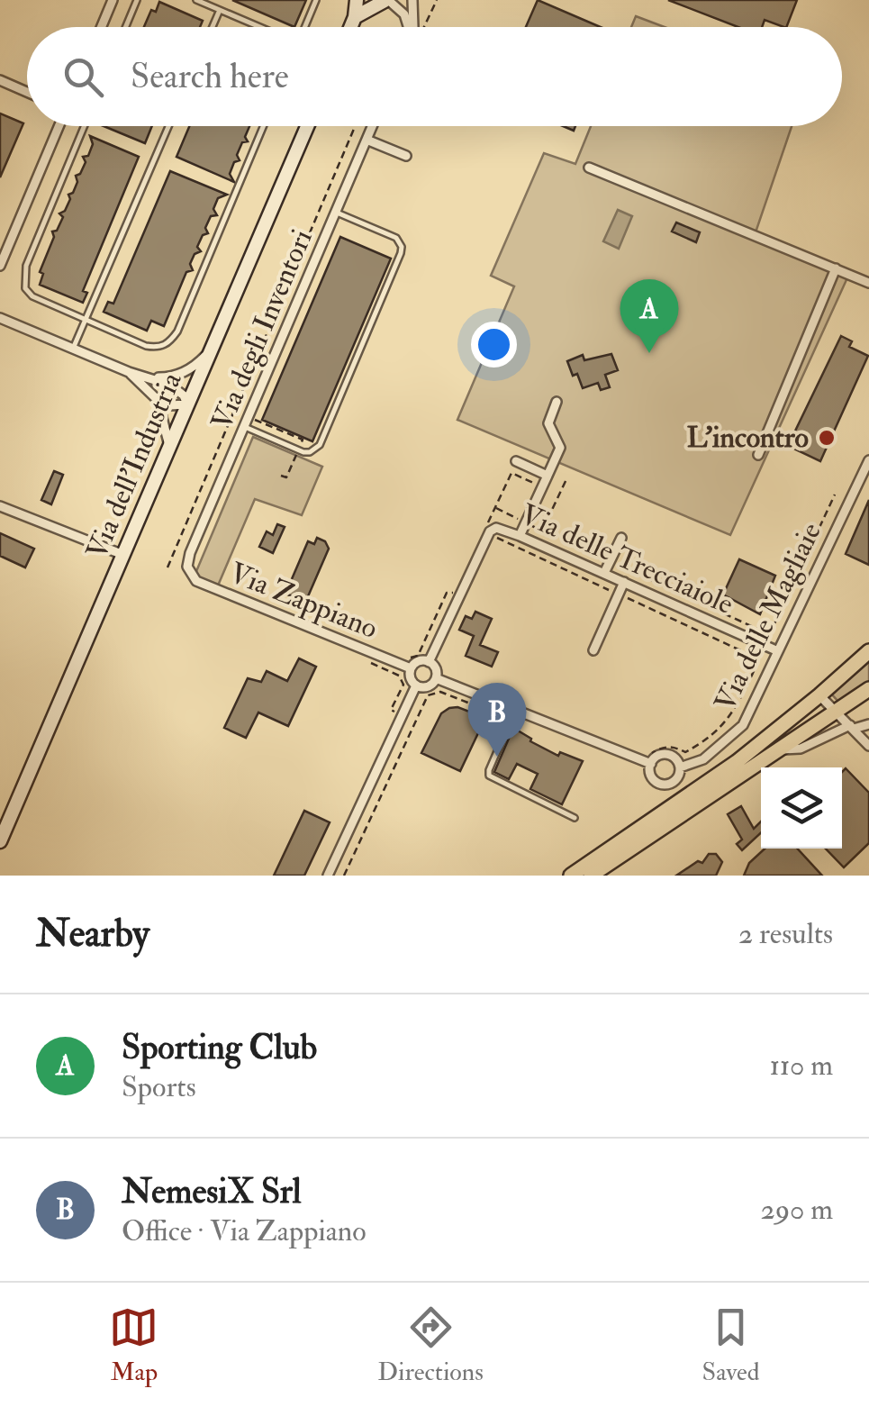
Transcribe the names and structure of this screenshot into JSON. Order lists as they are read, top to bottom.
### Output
{
  "streets": {
    "street": [
      "Via degli Inventori",
      "Via dell'Industria",
      "Via delle Trecciaiole",
      "Via Zappiano",
      "Via delle Magliaie"
    ]
  },
  "crossings": [
    ["Via degli Inventori", "Via Zappiano"],
    ["Via delle Trecciaiole", "Via Zappiano"],
    ["Via delle Trecciaiole", "Via delle Magliaie"]
  ],
  "places": ["L'incontro"],
  "page": {
    "search": "Search here",
    "pins": ["A", "B"],
    "heading": ["Nearby", "2 results"],
    "list": [
      {
        "mark": "A",
        "name": "Sporting Club",
        "note": "Sports",
        "value": "110 m"
      },
      {
        "mark": "B",
        "name": "NemesiX Srl",
        "note": "Office · Via Zappiano",
        "value": "290 m"
      }
    ],
    "nav": ["Map", "Directions", "Saved"]
  }
}
